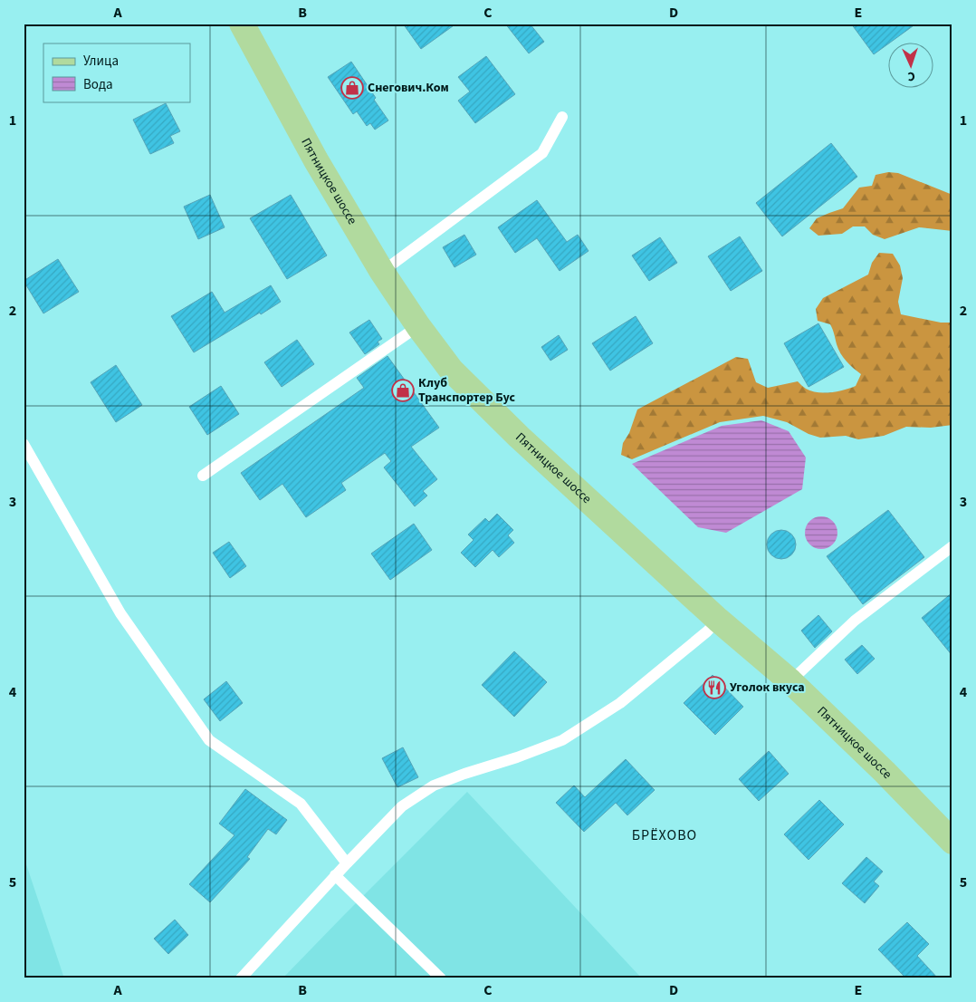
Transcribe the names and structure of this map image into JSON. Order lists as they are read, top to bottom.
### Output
{
  "streets": {
    "main road": ["Пятницкое шоссе"]
  },
  "districts": ["БРЁХОВО"],
  "places": {
    "shop": ["Снегович.Ком", "Клуб Транспортер Бус"],
    "restaurant": ["Уголок вкуса"]
  },
  "legend": ["Улица", "Вода"],
  "north": "bottom",
  "grid": {
    "columns": [
      "A",
      "B",
      "C",
      "D",
      "E"
    ],
    "rows": [
      "1",
      "2",
      "3",
      "4",
      "5"
    ]
  }
}
